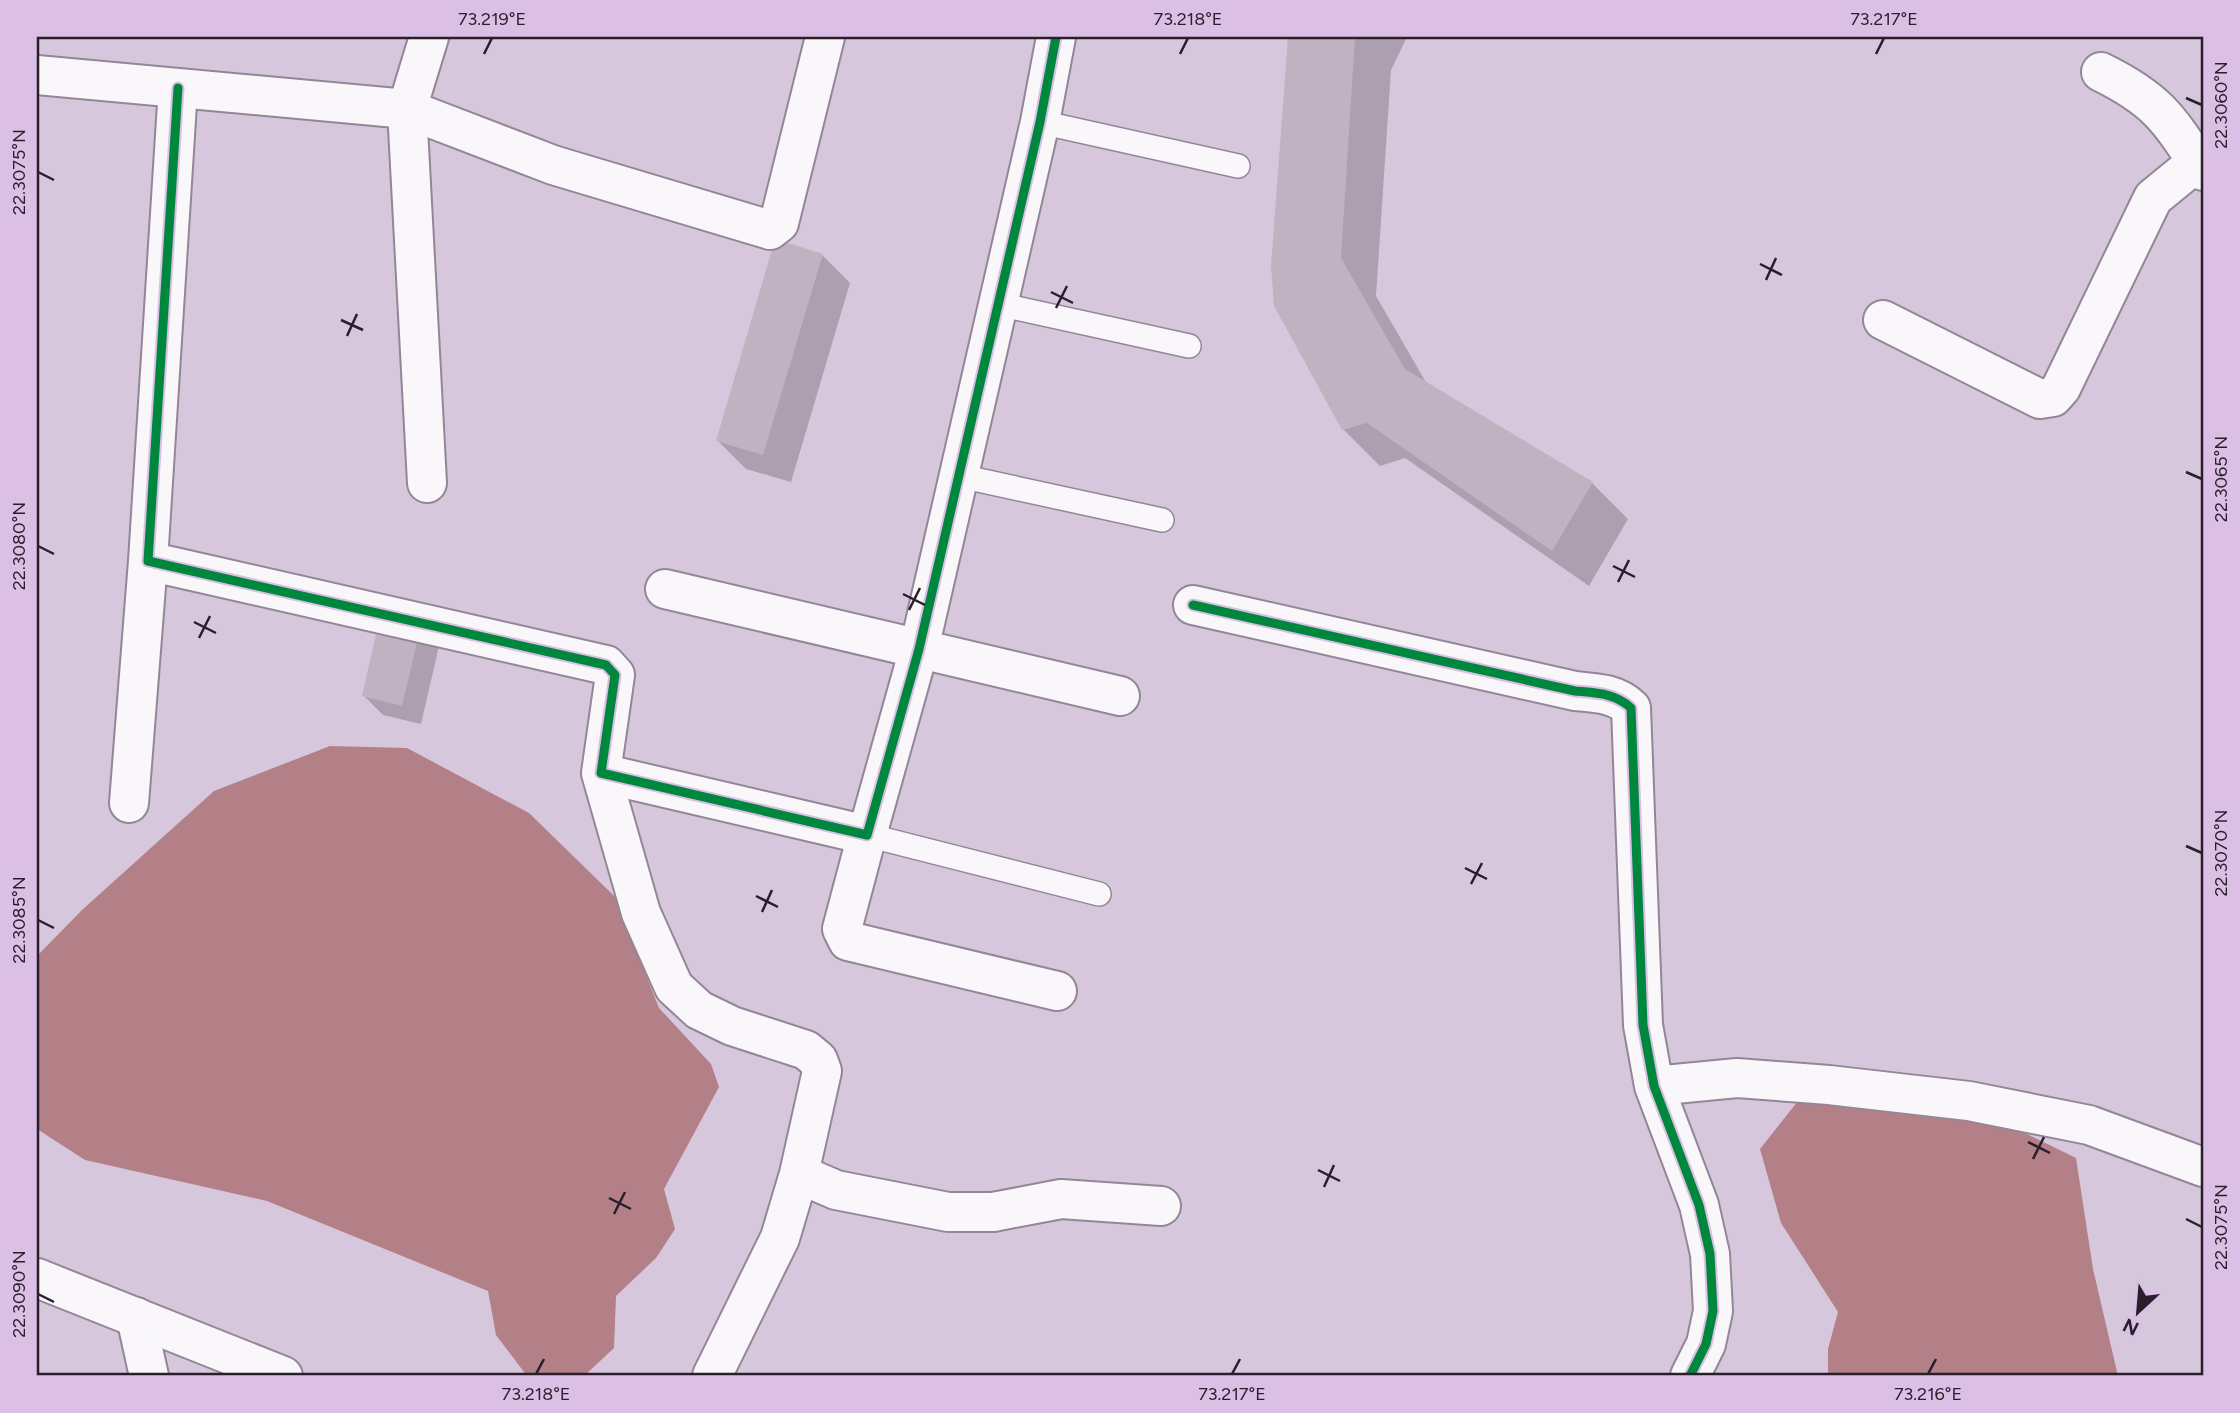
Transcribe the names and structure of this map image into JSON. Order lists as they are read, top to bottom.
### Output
{
  "north": "bottom left",
  "coordinates": [
    "73.219°E",
    "73.218°E",
    "73.217°E",
    "22.3060°N",
    "22.3075°N",
    "22.3065°N",
    "22.3080°N",
    "22.3070°N",
    "22.3085°N",
    "22.3090°N",
    "73.216°E"
  ]
}
